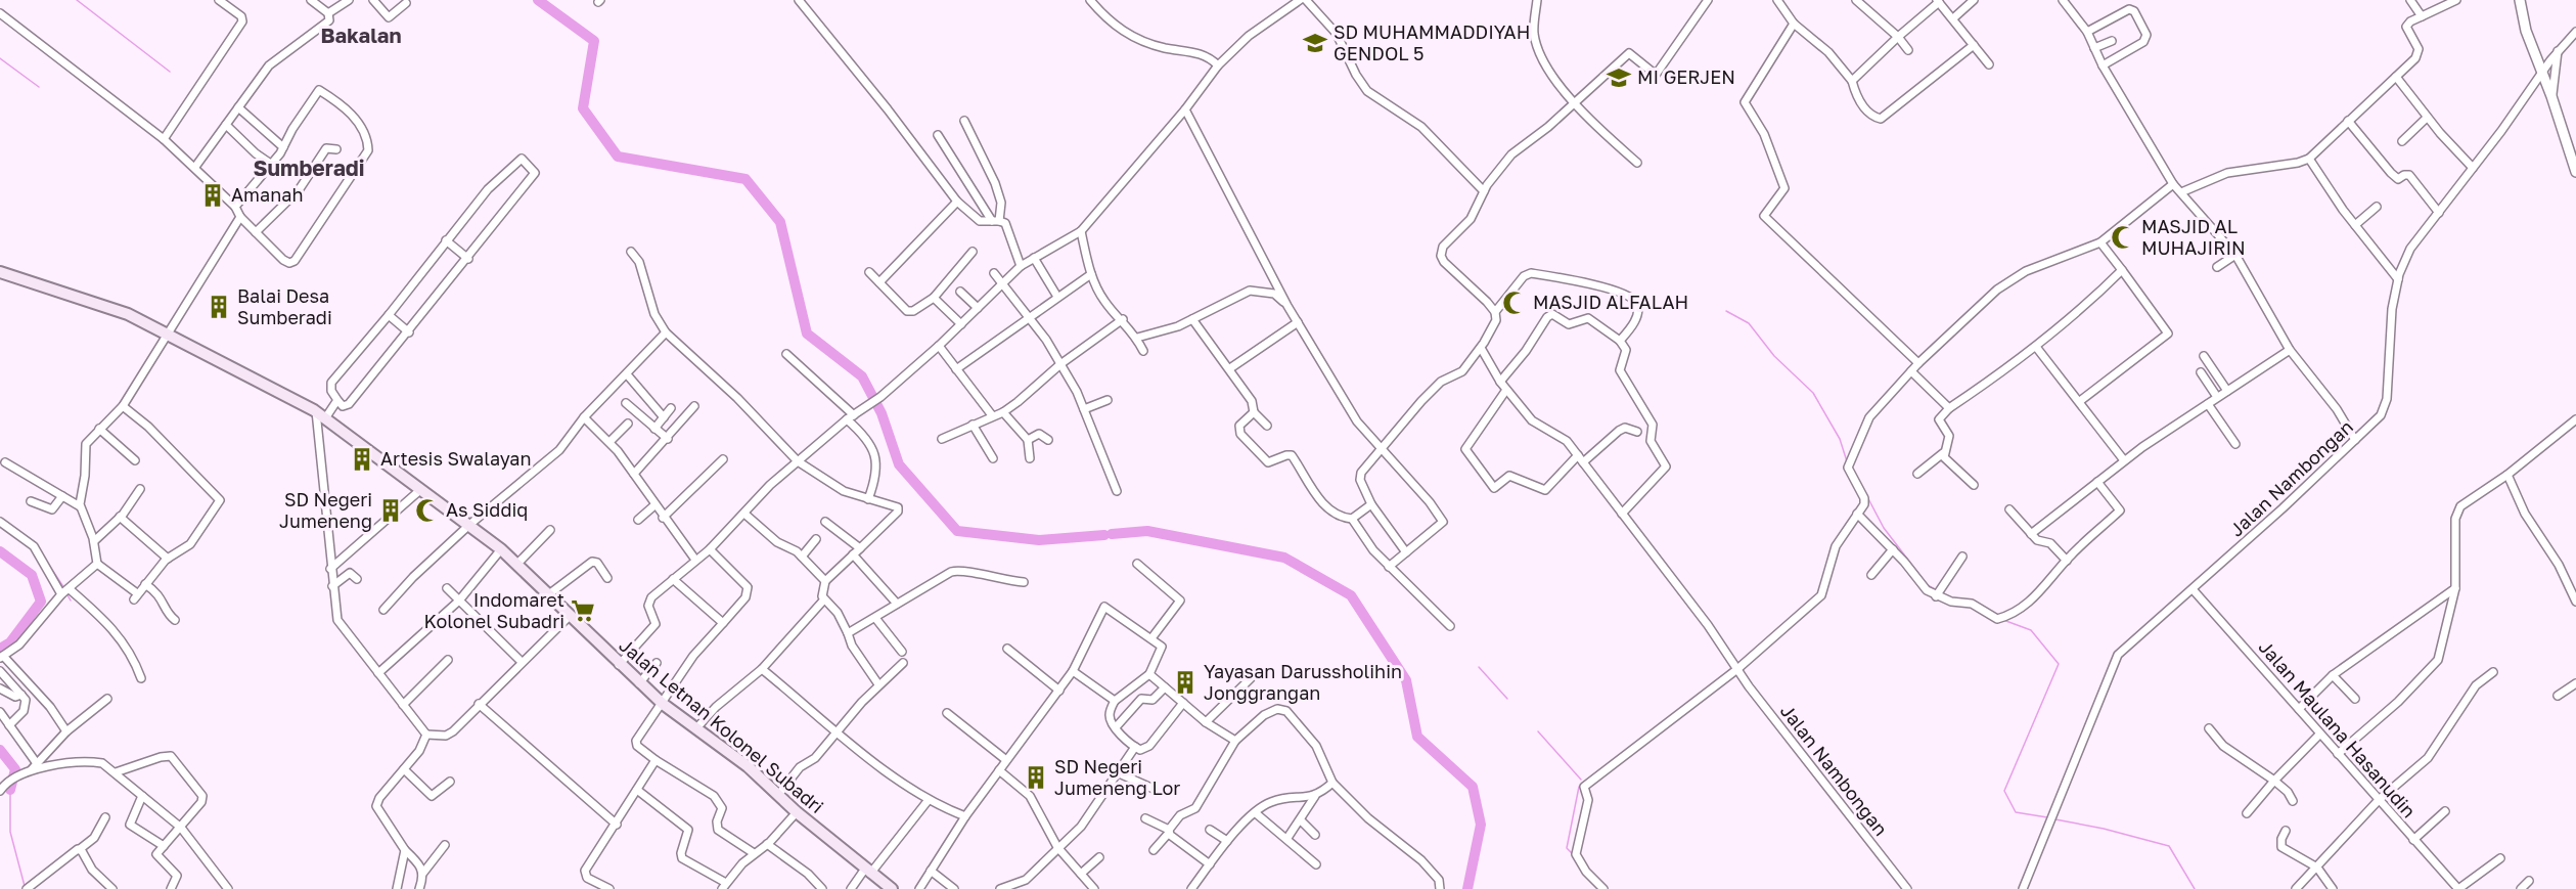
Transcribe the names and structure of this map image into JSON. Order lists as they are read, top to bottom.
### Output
{
  "streets": {
    "main road": ["Jalan Letnan Kolonel Subadri"],
    "street": ["Jalan Nambongan", "Jalan Maulana Hasanudin"]
  },
  "crossings": [
    ["Jalan Nambongan", "Jalan Maulana Hasanudin"]
  ],
  "districts": ["Bakalan", "Sumberadi"],
  "places": {
    "school or university": ["SD MUHAMMADDIYAH GENDOL 5", "MI GERJEN"],
    "building": [
      "Amanah",
      "Balai Desa Sumberadi",
      "Artesis Swalayan",
      "SD Negeri Jumeneng",
      "Yayasan Darussholihin Jonggrangan",
      "SD Negeri Jumeneng Lor"
    ],
    "mosque": ["MASJID AL MUHAJIRIN", "MASJID ALFALAH", "As Siddiq"],
    "supermarket": ["Indomaret Kolonel Subadri"]
  }
}
